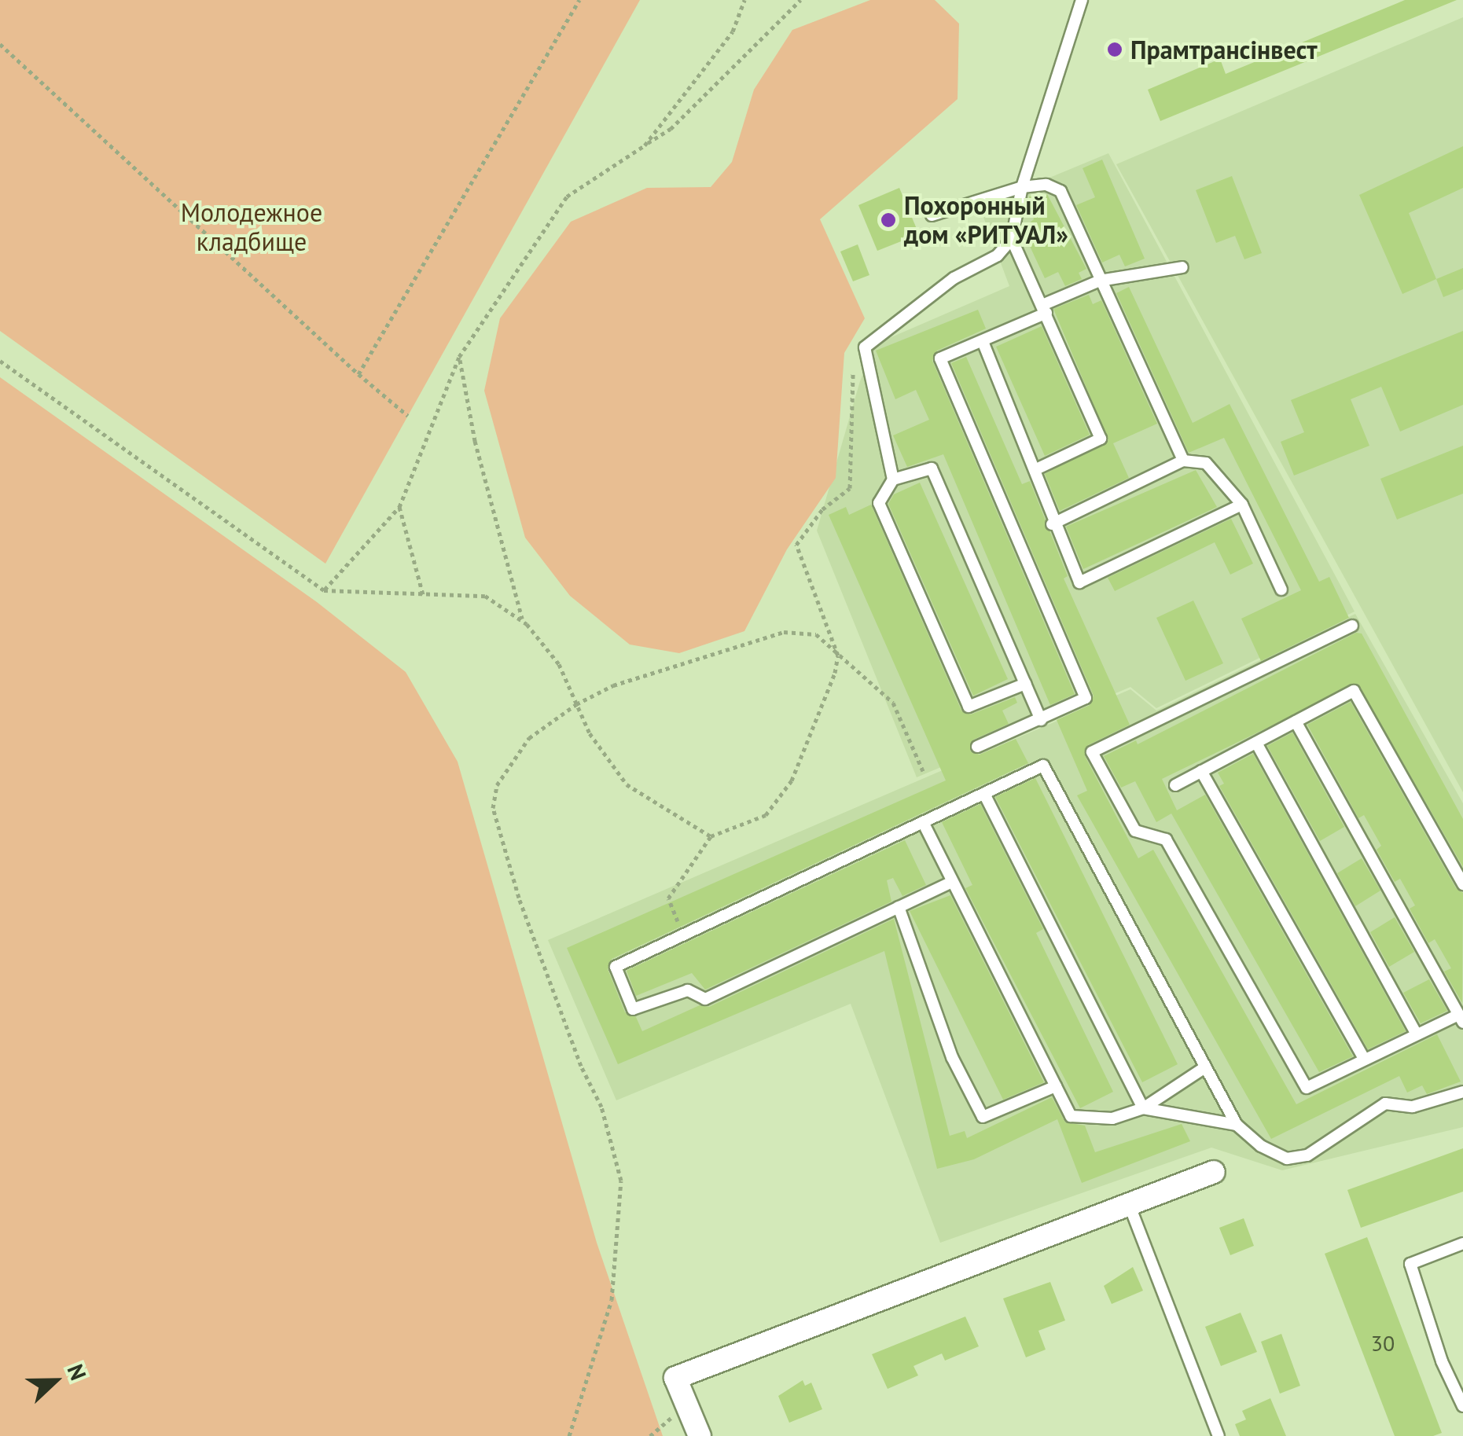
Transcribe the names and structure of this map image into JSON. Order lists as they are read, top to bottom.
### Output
{
  "parks": ["Молодежное кладбище"],
  "places": ["Прамтрансінвест", "Похоронный дом «РИТУАЛ»"],
  "house_numbers": ["30"],
  "north": "right"
}
